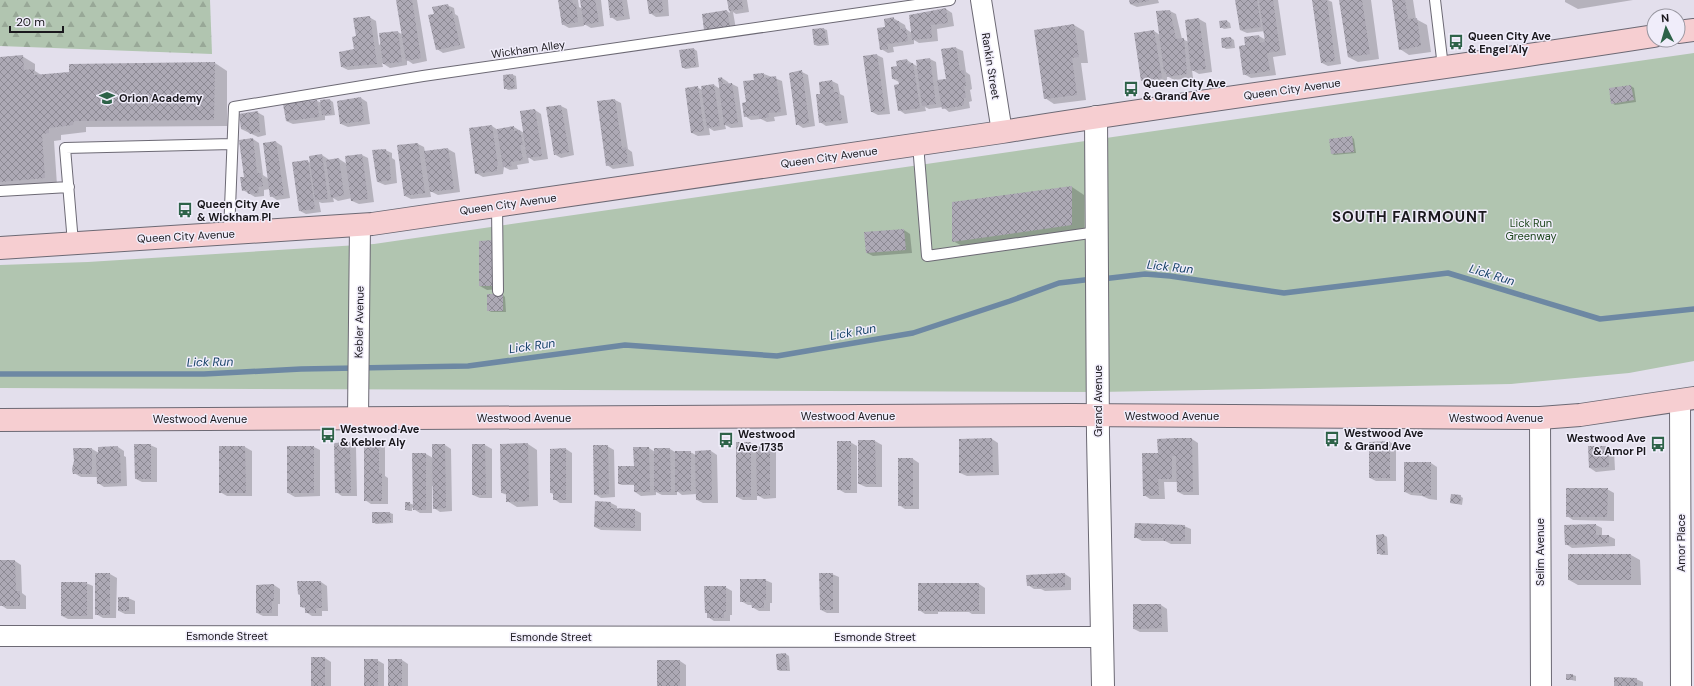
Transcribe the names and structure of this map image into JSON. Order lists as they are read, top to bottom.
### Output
{
  "streets": {
    "main road": ["Queen City Avenue", "Westwood Avenue"],
    "street": [
      "Rankin Street",
      "Kebler Avenue",
      "Grand Avenue",
      "Amor Place",
      "Selim Avenue",
      "Esmonde Street"
    ],
    "lane": ["Wickham Alley"]
  },
  "crossings": [
    ["Wickham Alley", "Queen City Avenue"],
    ["Rankin Street", "Queen City Avenue"],
    ["Queen City Avenue", "Kebler Avenue"],
    ["Queen City Avenue", "Grand Avenue"],
    ["Kebler Avenue", "Westwood Avenue"],
    ["Grand Avenue", "Westwood Avenue"],
    ["Grand Avenue", "Esmonde Street"],
    ["Westwood Avenue", "Amor Place"],
    ["Westwood Avenue", "Selim Avenue"]
  ],
  "districts": ["SOUTH FAIRMOUNT"],
  "water": ["Lick Run"],
  "parks": ["Lick Run Greenway"],
  "places": {
    "bus stop": [
      "Queen City Ave & Engel Aly",
      "Queen City Ave & Grand Ave",
      "Queen City Ave & Wickham Pl",
      "Westwood Ave & Kebler Aly",
      "Westwood Ave & Grand Ave",
      "Westwood Ave 1735",
      "Westwood Ave & Amor Pl"
    ],
    "school or university": ["Orion Academy"]
  },
  "scale_bar": "20 m",
  "north": "top"
}
